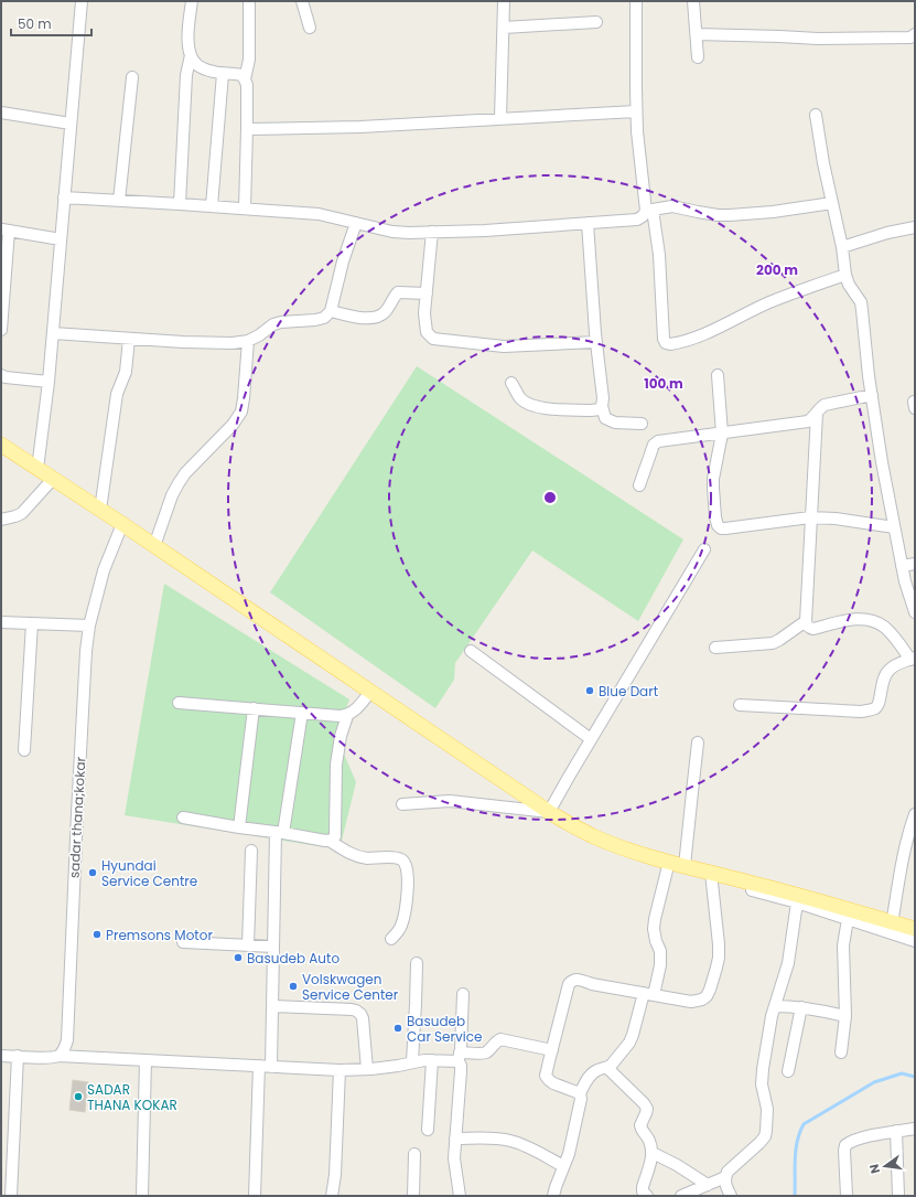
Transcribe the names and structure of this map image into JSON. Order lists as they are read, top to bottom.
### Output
{
  "streets": {
    "street": ["sadar thana;kokar"]
  },
  "places": [
    "Blue Dart",
    "Hyundai Service Centre",
    "Premsons Motor",
    "Basudeb Auto",
    "Volskwagen Service Center",
    "Basudeb Car Service",
    "SADAR THANA KOKAR"
  ],
  "scale_bar": "50 m",
  "north": "left",
  "rings": ["200 m", "100 m"]
}
